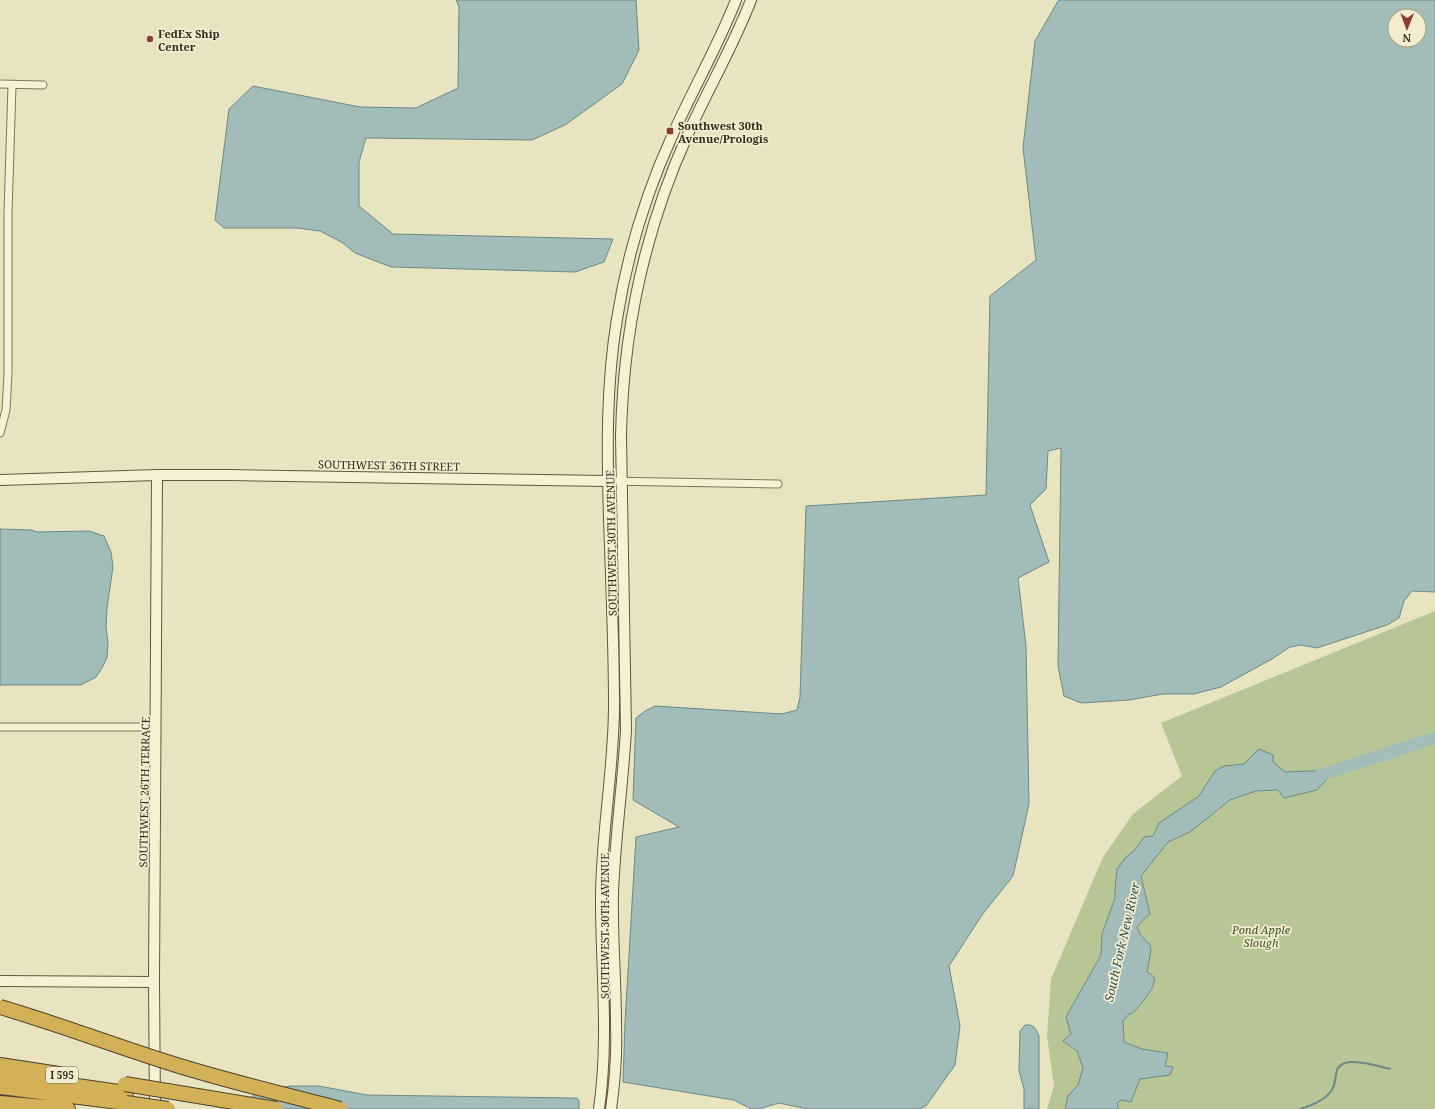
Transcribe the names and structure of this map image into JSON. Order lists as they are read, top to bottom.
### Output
{
  "streets": {
    "highway": ["I 595"],
    "main road": ["SOUTHWEST 36TH STREET", "SOUTHWEST 30TH AVENUE", "SOUTHWEST 26TH TERRACE"]
  },
  "crossings": [
    ["SOUTHWEST 36TH STREET", "SOUTHWEST 30TH AVENUE"],
    ["SOUTHWEST 36TH STREET", "SOUTHWEST 26TH TERRACE"]
  ],
  "water": ["South Fork New River"],
  "parks": ["Pond Apple Slough"],
  "places": {
    "other": ["FedEx Ship Center"],
    "transit": ["Southwest 30th Avenue/Prologis"]
  },
  "north": "bottom"
}
